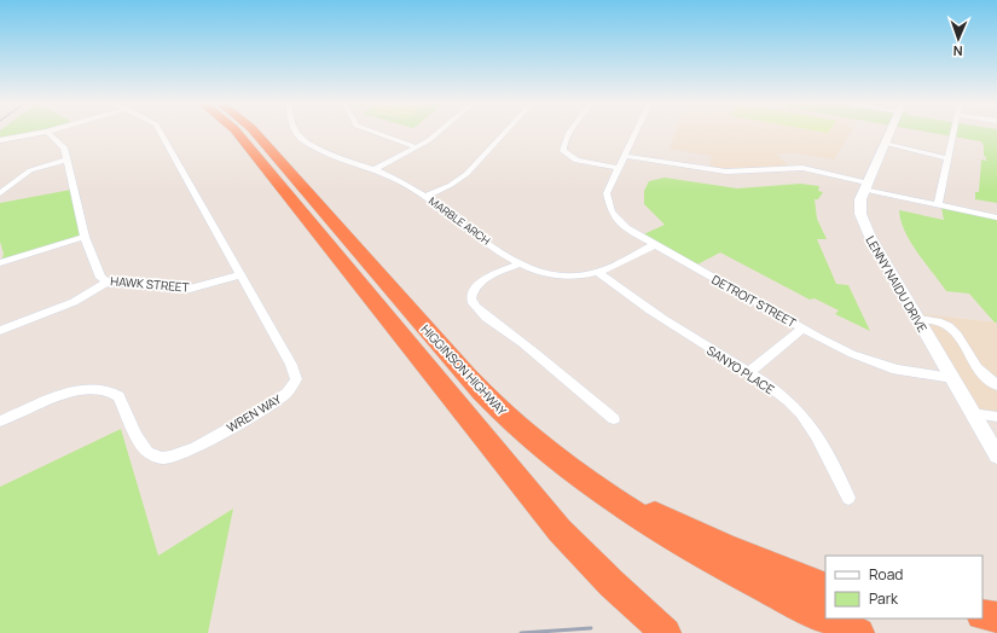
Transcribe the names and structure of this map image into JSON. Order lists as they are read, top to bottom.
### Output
{
  "streets": {
    "highway": ["HIGGINSON HIGHWAY"],
    "street": [
      "MARBLE ARCH",
      "HAWK STREET",
      "LENNY NAIDU DRIVE",
      "DETROIT STREET",
      "SANYO PLACE",
      "WREN WAY"
    ]
  },
  "crossings": [
    ["MARBLE ARCH", "DETROIT STREET"],
    ["MARBLE ARCH", "SANYO PLACE"],
    ["HAWK STREET", "WREN WAY"],
    ["LENNY NAIDU DRIVE", "DETROIT STREET"]
  ],
  "legend": ["Road", "Park"],
  "north": "bottom"
}
